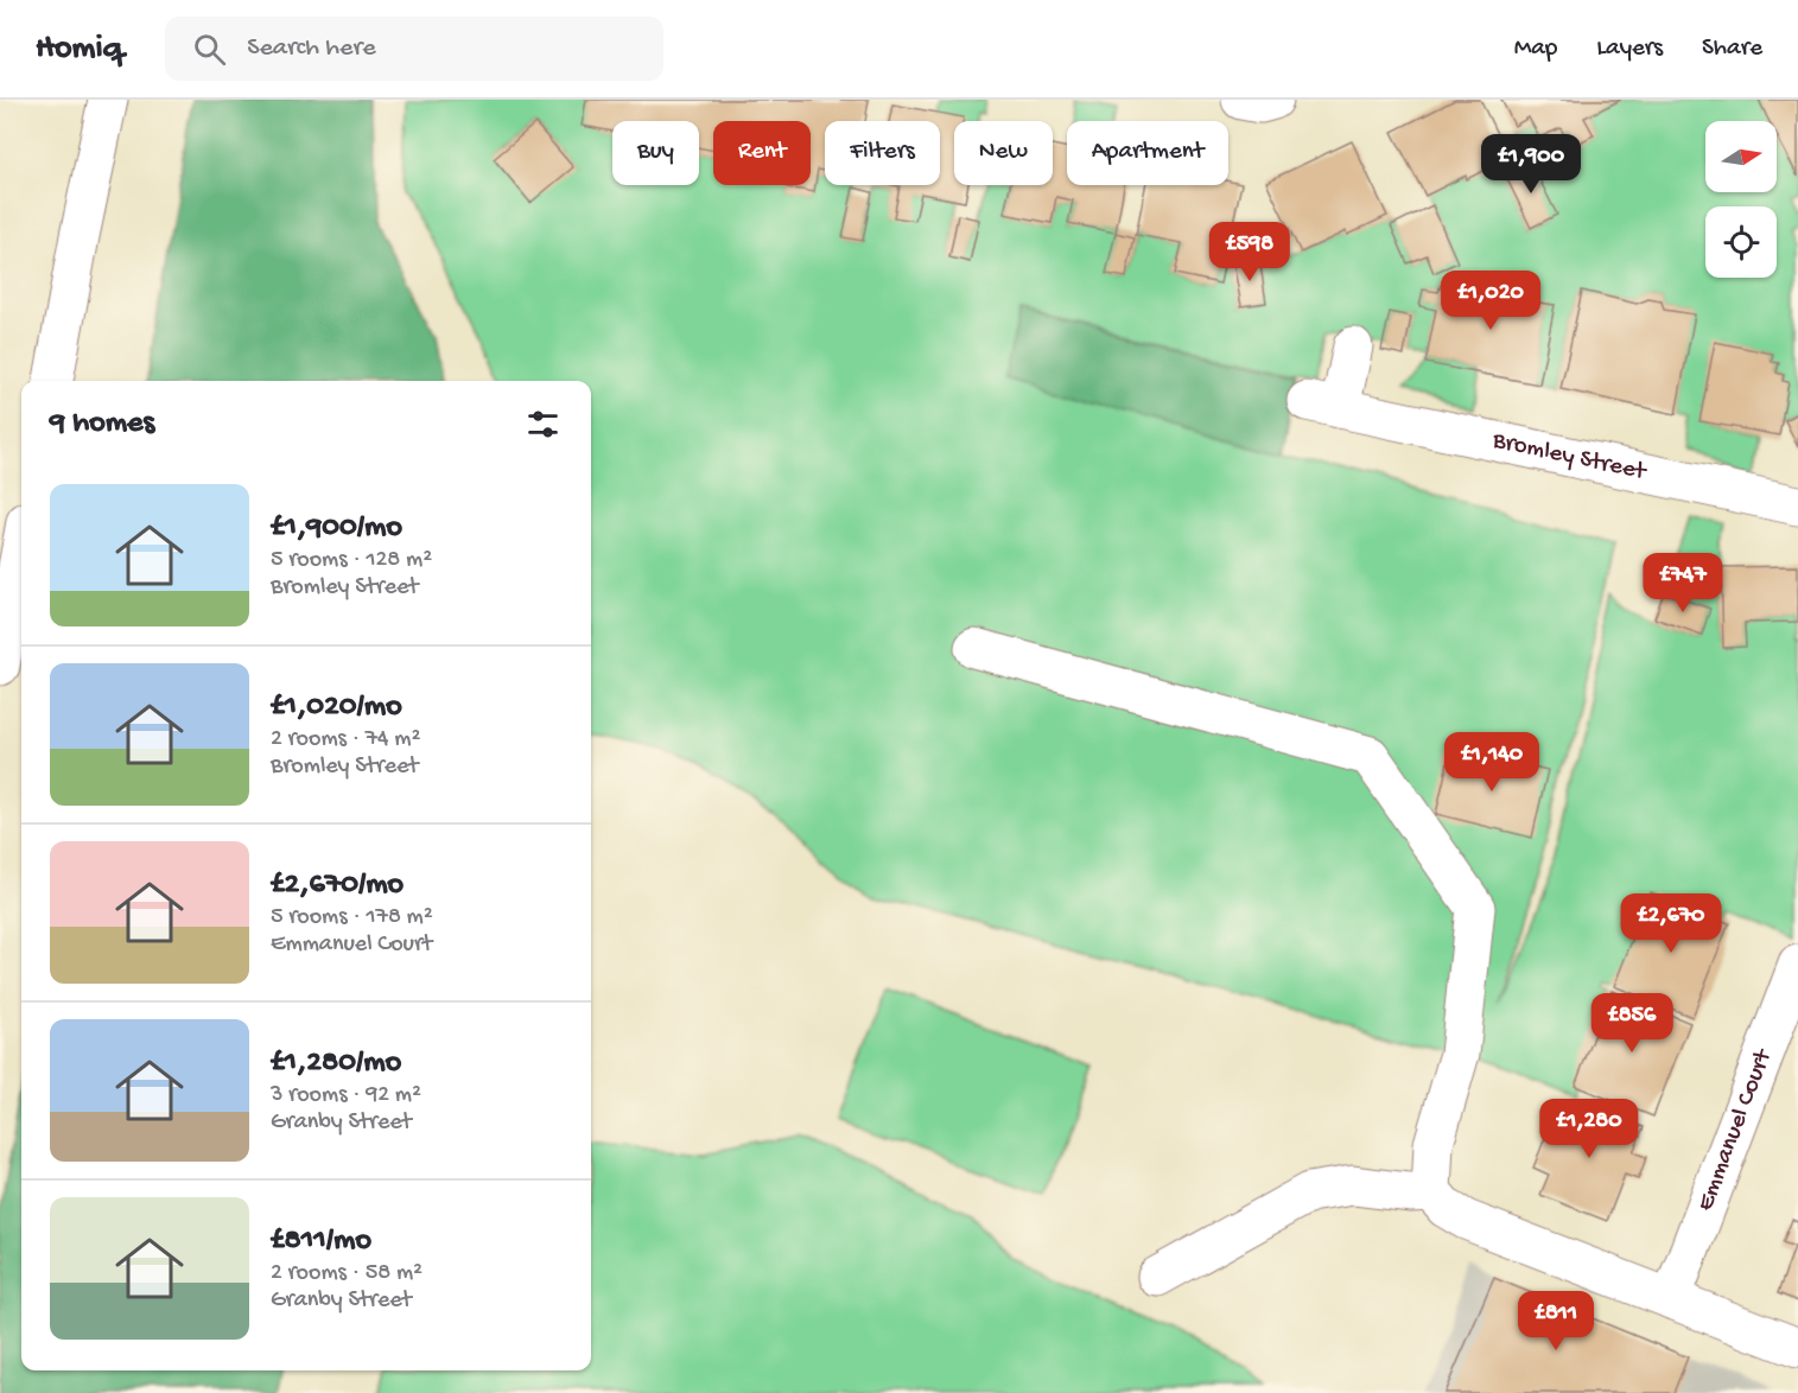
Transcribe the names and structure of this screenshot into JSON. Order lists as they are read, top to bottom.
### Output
{
  "streets": {
    "main road": ["Bromley Street", "Emmanuel Court"]
  },
  "north": "right",
  "page": {
    "header": "Homiq",
    "search": "Search here",
    "nav": ["Map", "Layers", "Share"],
    "chip": [
      "Buy",
      "Rent",
      "Filters",
      "New",
      "Apartment"
    ],
    "price": [
      "£1,900",
      "£598",
      "£1,020",
      "£747",
      "£1,140",
      "£2,670",
      "£856",
      "£1,280",
      "£811"
    ],
    "heading": "9 homes",
    "list": [
      {
        "name": "£1,900/mo",
        "note": "5 rooms · 128 m² · Bromley Street"
      },
      {
        "name": "£1,020/mo",
        "note": "2 rooms · 74 m² · Bromley Street"
      },
      {
        "name": "£2,670/mo",
        "note": "5 rooms · 178 m² · Emmanuel Court"
      },
      {
        "name": "£1,280/mo",
        "note": "3 rooms · 92 m² · Granby Street"
      },
      {
        "name": "£811/mo",
        "note": "2 rooms · 58 m² · Granby Street"
      }
    ]
  }
}
